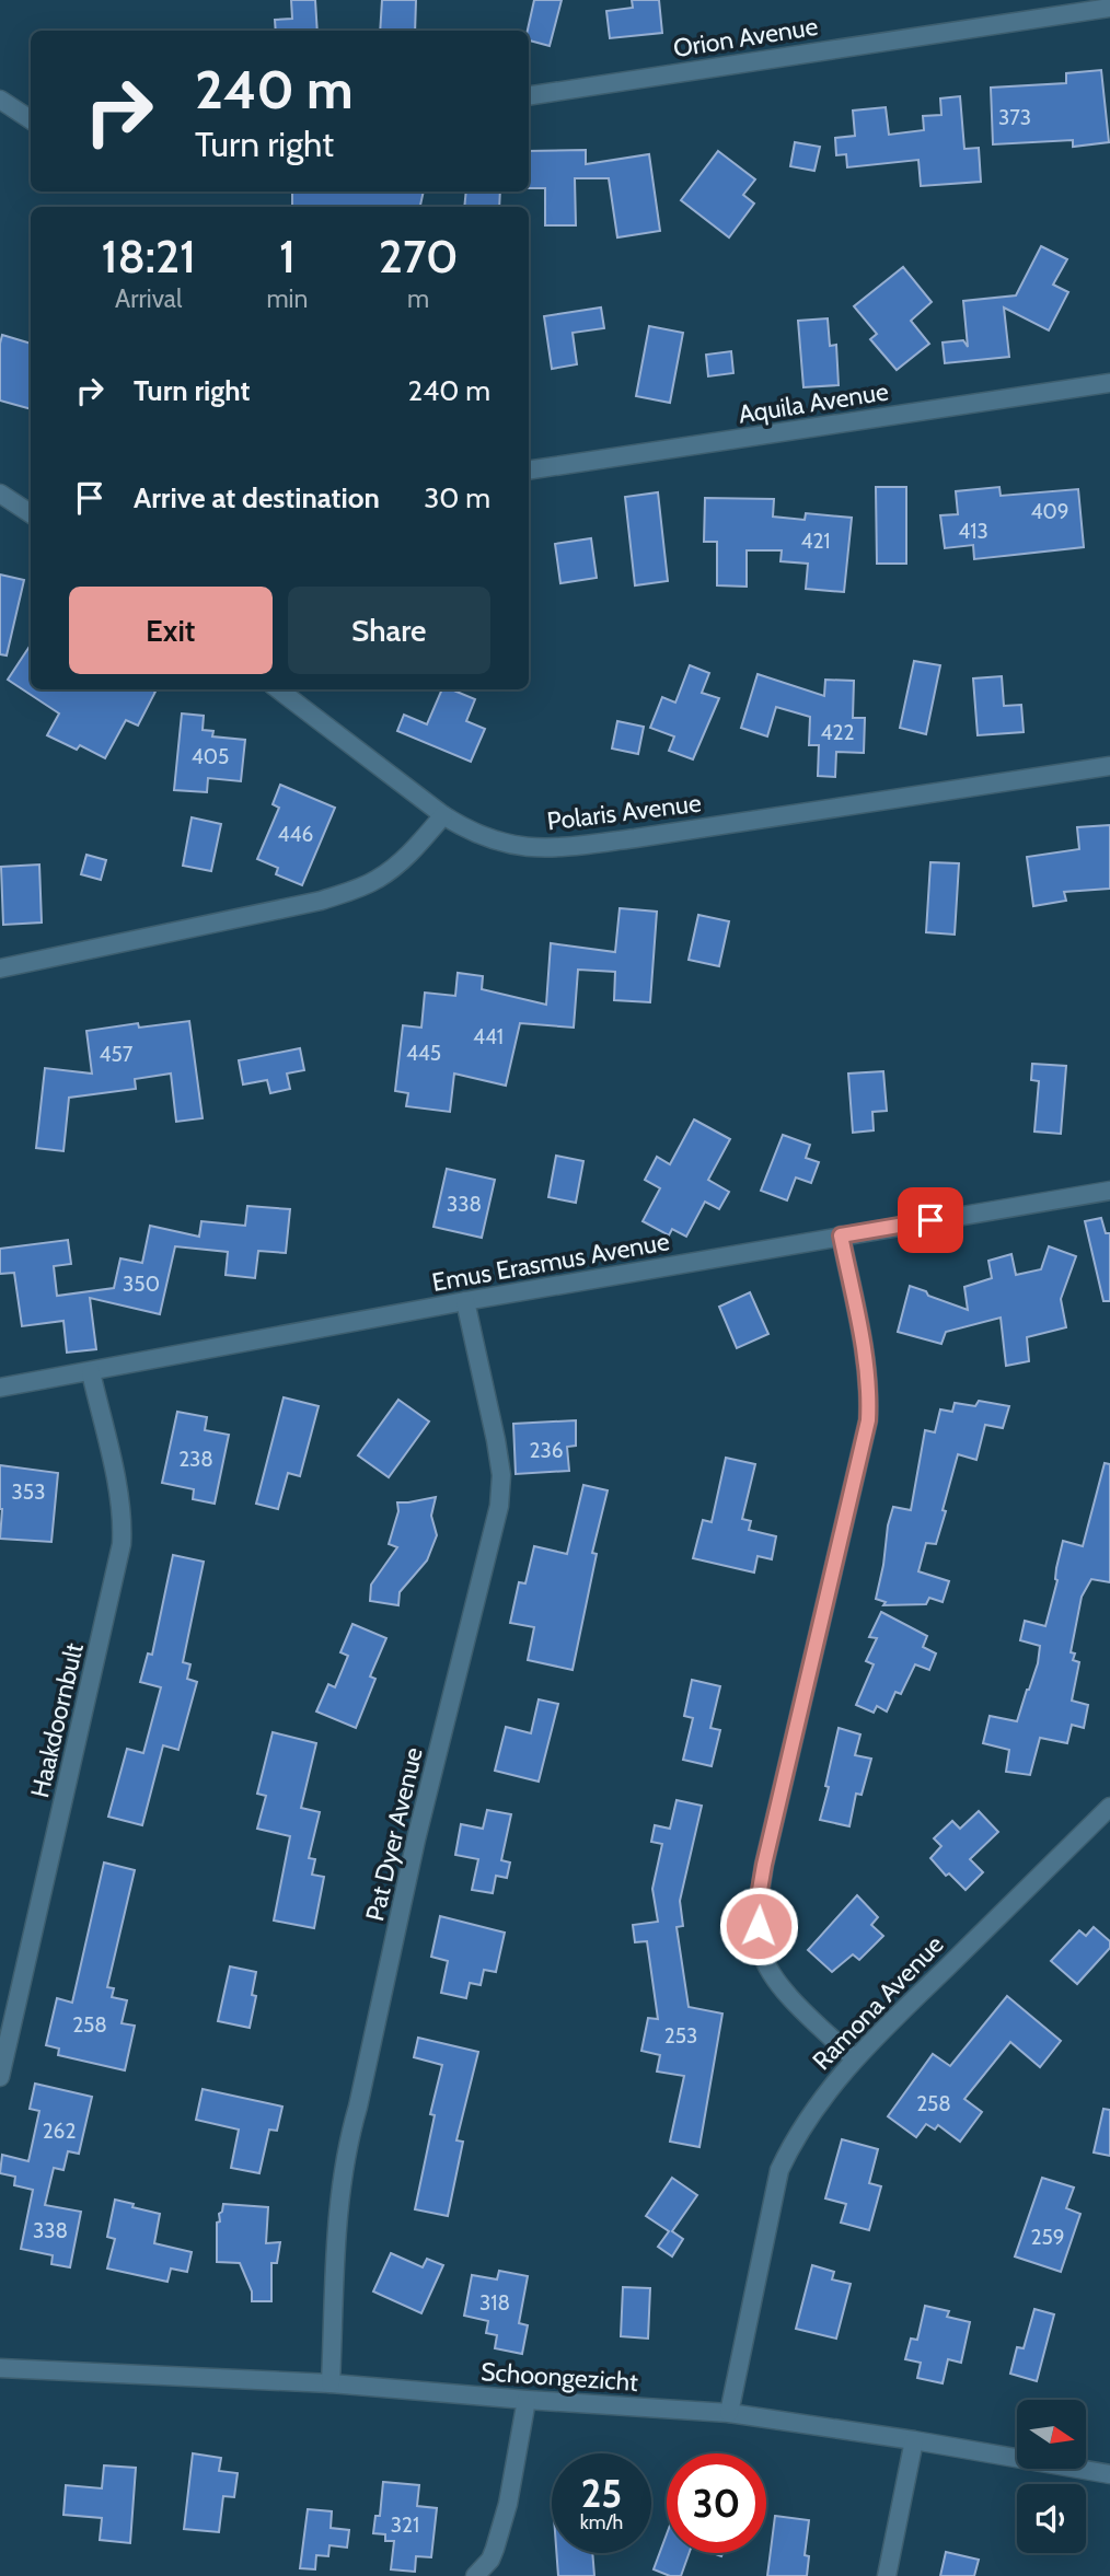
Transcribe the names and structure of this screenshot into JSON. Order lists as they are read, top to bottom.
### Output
{
  "streets": {
    "street": [
      "Orion Avenue",
      "Aquila Avenue",
      "Polaris Avenue",
      "Emus Erasmus Avenue",
      "Haakdoornbult",
      "Pat Dyer Avenue",
      "Ramona Avenue",
      "Schoongezicht"
    ]
  },
  "crossings": [
    ["Emus Erasmus Avenue", "Haakdoornbult"],
    ["Emus Erasmus Avenue", "Pat Dyer Avenue"],
    ["Pat Dyer Avenue", "Schoongezicht"],
    ["Ramona Avenue", "Schoongezicht"]
  ],
  "house_numbers": [
    "373",
    "409",
    "413",
    "421",
    "422",
    "405",
    "446",
    "441",
    "445",
    "457",
    "338",
    "350",
    "236",
    "238",
    "353",
    "258",
    "253",
    "258",
    "262",
    "338",
    "259",
    "318",
    "321"
  ],
  "north": "right",
  "page": {
    "turn": ["240 m", "Turn right"],
    "eta": [
      "18:21",
      "Arrival",
      "1",
      "min",
      "270",
      "m"
    ],
    "list": [
      {
        "name": "Turn right",
        "value": "240 m"
      },
      {
        "name": "Arrive at destination",
        "value": "30 m"
      }
    ],
    "buttons": ["Exit", "Share"],
    "speed": "25 km/h",
    "limit": "30"
  }
}
